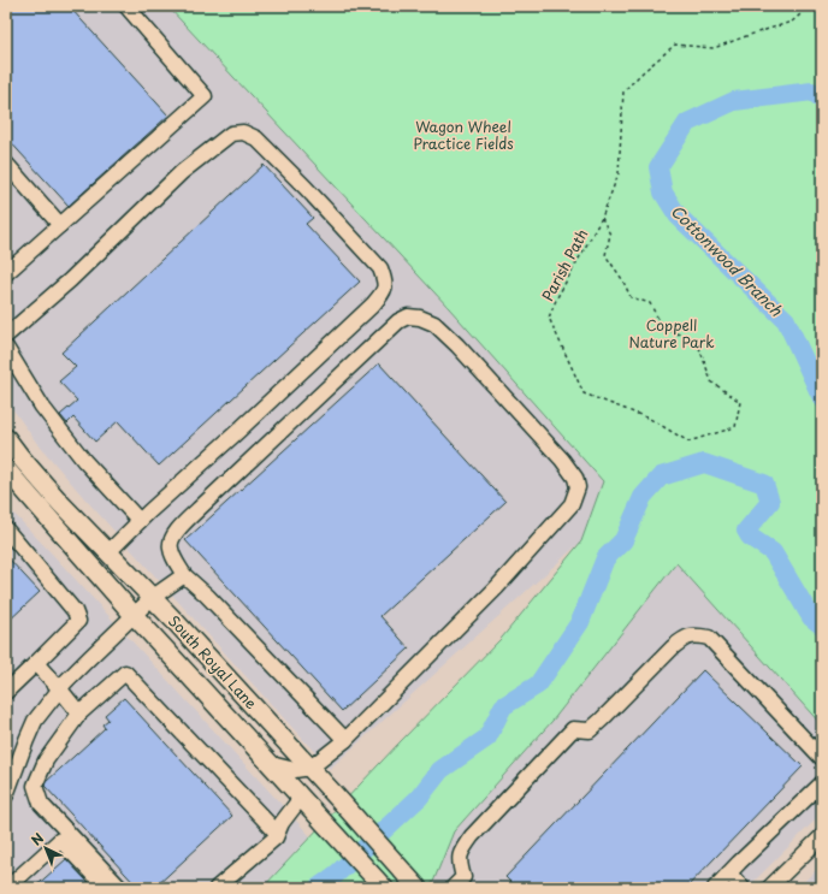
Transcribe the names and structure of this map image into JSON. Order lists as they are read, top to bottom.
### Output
{
  "streets": {
    "main road": ["South Royal Lane"],
    "path": ["Parish Path"]
  },
  "water": ["Cottonwood Branch"],
  "parks": ["Wagon Wheel Practice Fields", "Coppell Nature Park"],
  "north": "top left"
}
